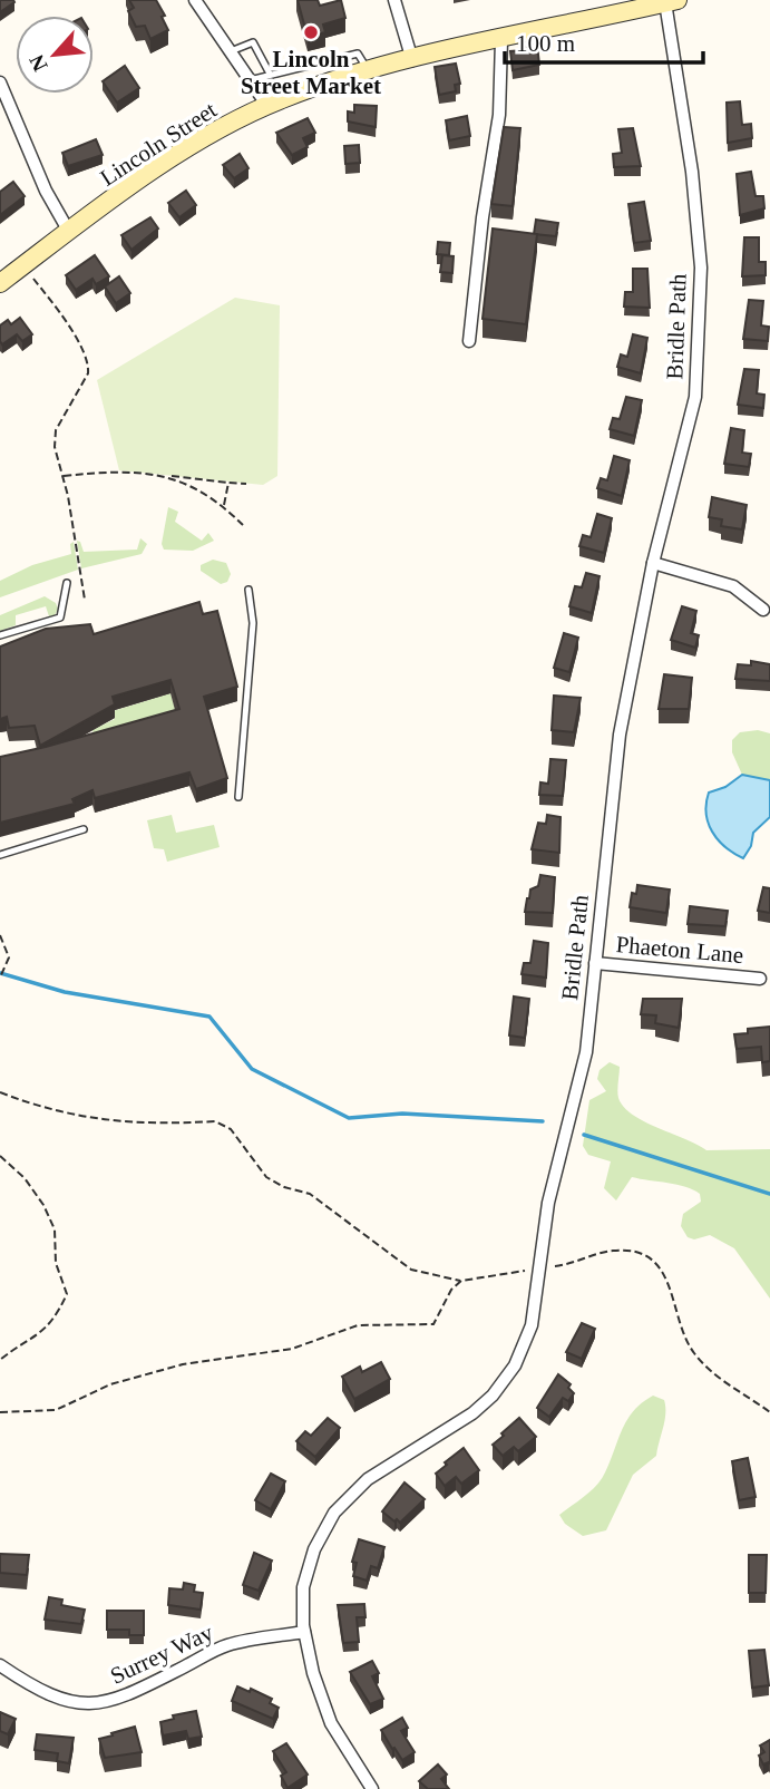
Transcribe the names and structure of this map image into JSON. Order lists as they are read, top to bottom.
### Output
{
  "streets": {
    "main road": ["Lincoln Street"],
    "street": ["Bridle Path", "Phaeton Lane", "Surrey Way"]
  },
  "crossings": [
    ["Lincoln Street", "Bridle Path"],
    ["Bridle Path", "Phaeton Lane"],
    ["Bridle Path", "Surrey Way"]
  ],
  "places": ["Lincoln Street Market"],
  "scale_bar": "100 m",
  "north": "bottom left"
}
